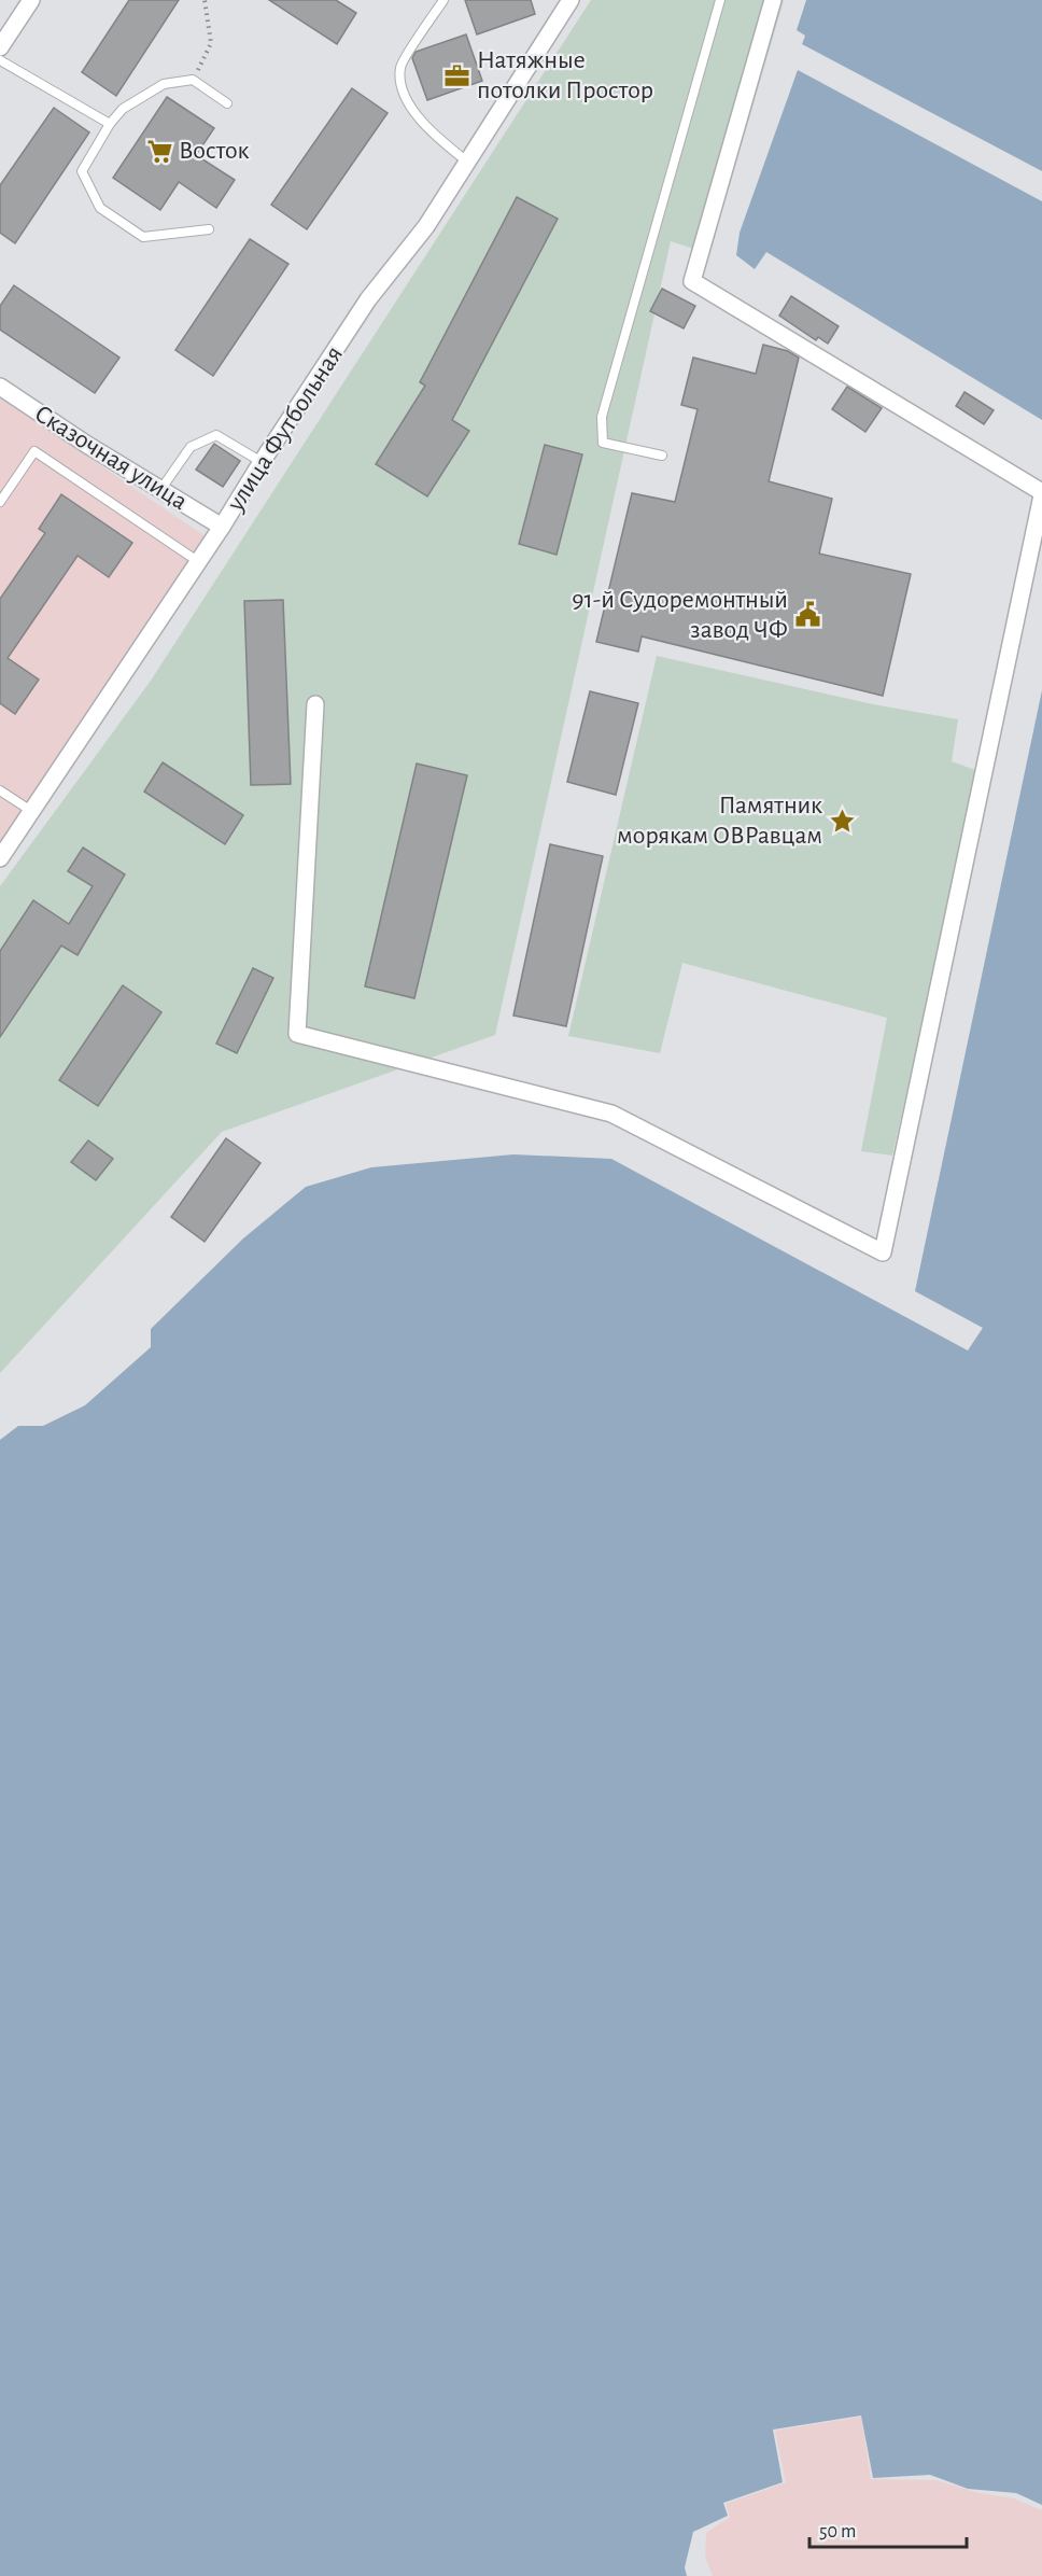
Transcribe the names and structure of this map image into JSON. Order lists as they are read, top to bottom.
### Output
{
  "streets": {
    "street": ["улица Футбольная", "Сказочная улица"]
  },
  "crossings": [
    ["улица Футбольная", "Сказочная улица"]
  ],
  "places": {
    "office": ["Натяжные потолки Простор"],
    "supermarket": ["Восток"],
    "public building": ["91-й Судоремонтный завод ЧФ"],
    "place": ["Памятник морякам ОВРавцам"]
  },
  "scale_bar": "50 m"
}
